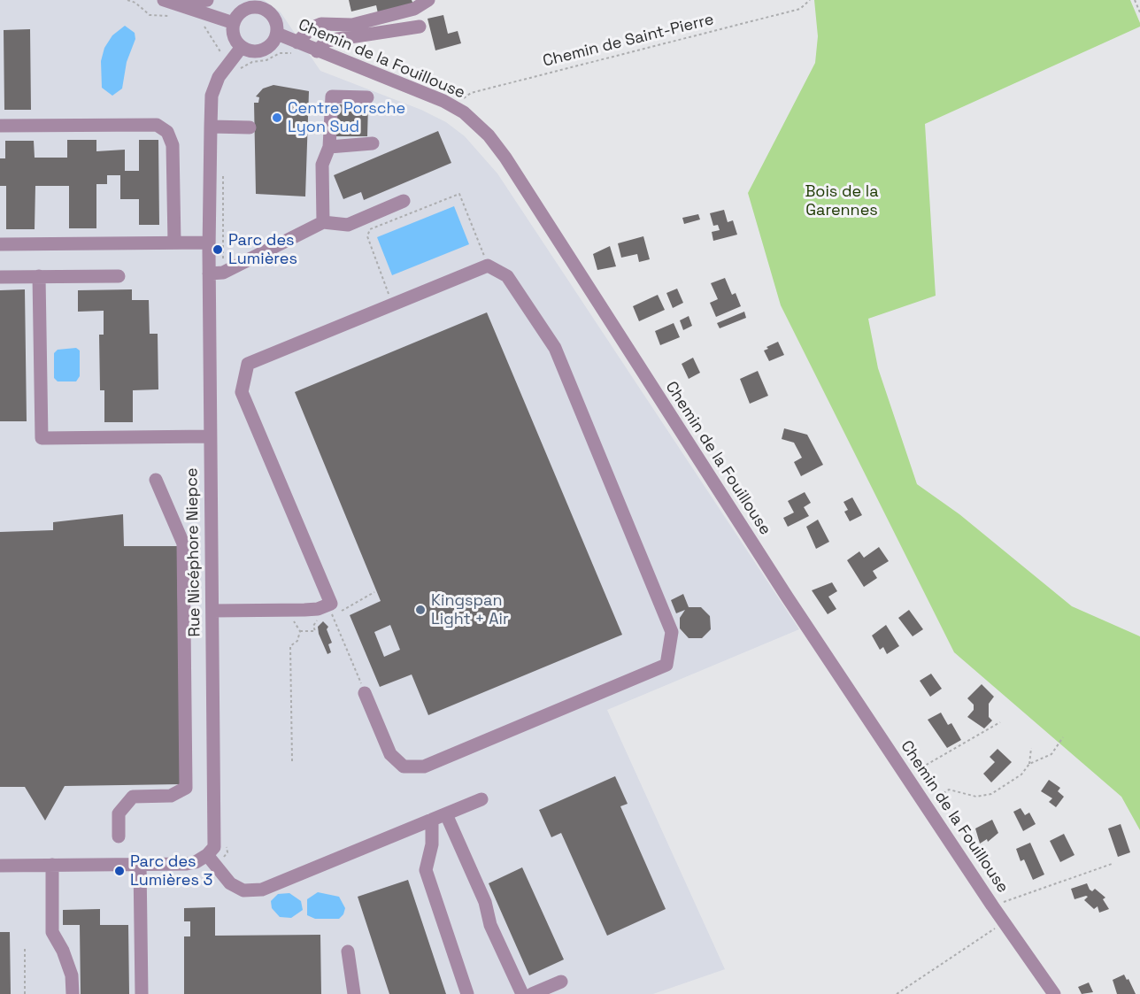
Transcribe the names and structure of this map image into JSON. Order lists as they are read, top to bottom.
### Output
{
  "streets": {
    "street": ["Chemin de la Fouillouse", "Rue Nicéphore Niepce"],
    "path": ["Chemin de Saint-Pierre"]
  },
  "crossings": [
    ["Chemin de Saint-Pierre", "Chemin de la Fouillouse"],
    ["Chemin de la Fouillouse", "Rue Nicéphore Niepce"]
  ],
  "parks": ["Bois de la Garennes"],
  "places": [
    "Centre Porsche Lyon Sud",
    "Parc des Lumières",
    "Kingspan Light + Air",
    "Parc des Lumières 3"
  ]
}
